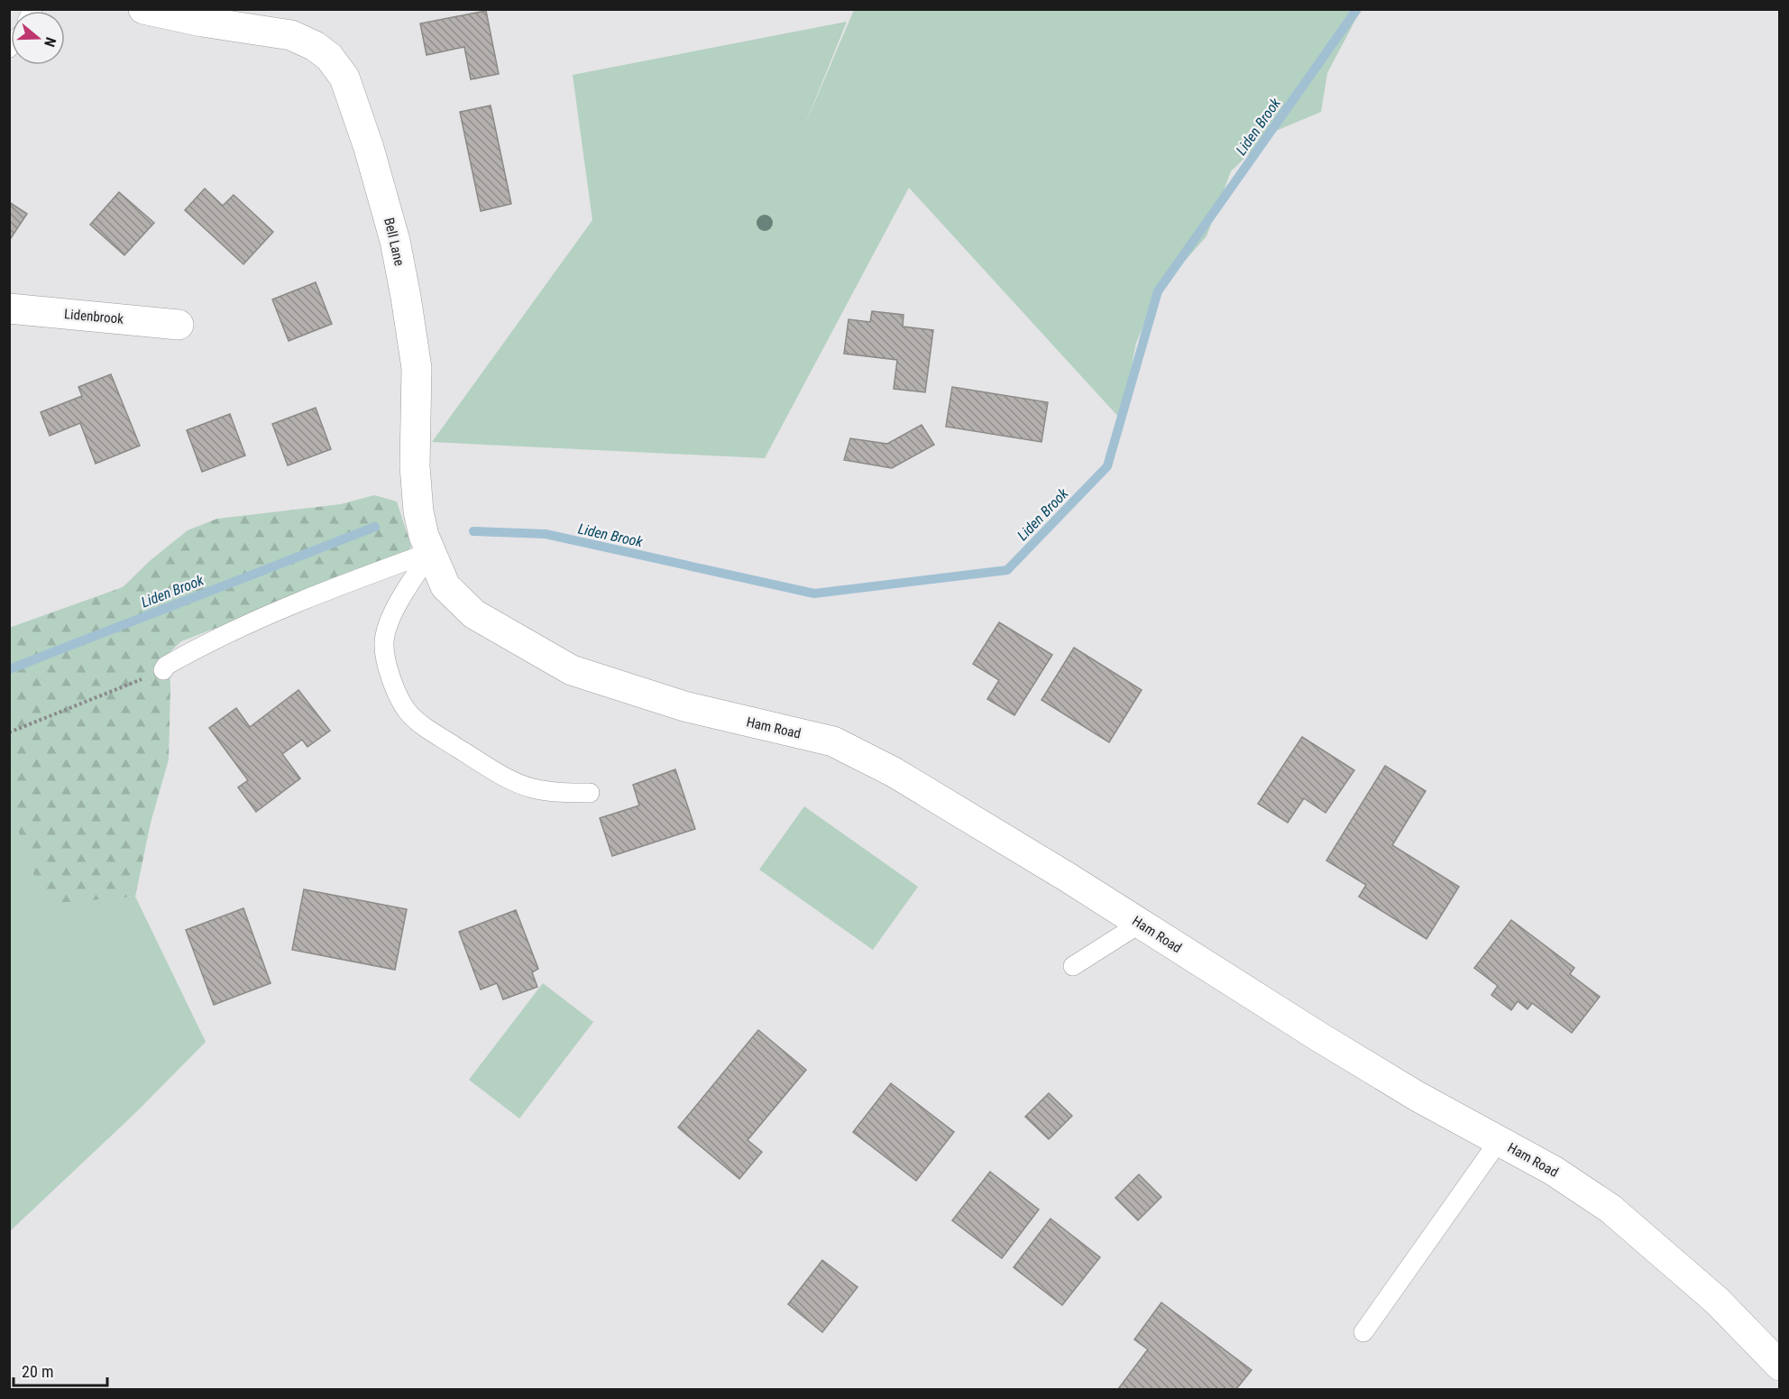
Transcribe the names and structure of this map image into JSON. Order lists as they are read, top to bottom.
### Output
{
  "streets": {
    "street": ["Bell Lane", "Lidenbrook", "Ham Road"]
  },
  "crossings": [
    ["Bell Lane", "Ham Road"]
  ],
  "water": ["Liden Brook"],
  "scale_bar": "20 m",
  "north": "right"
}
